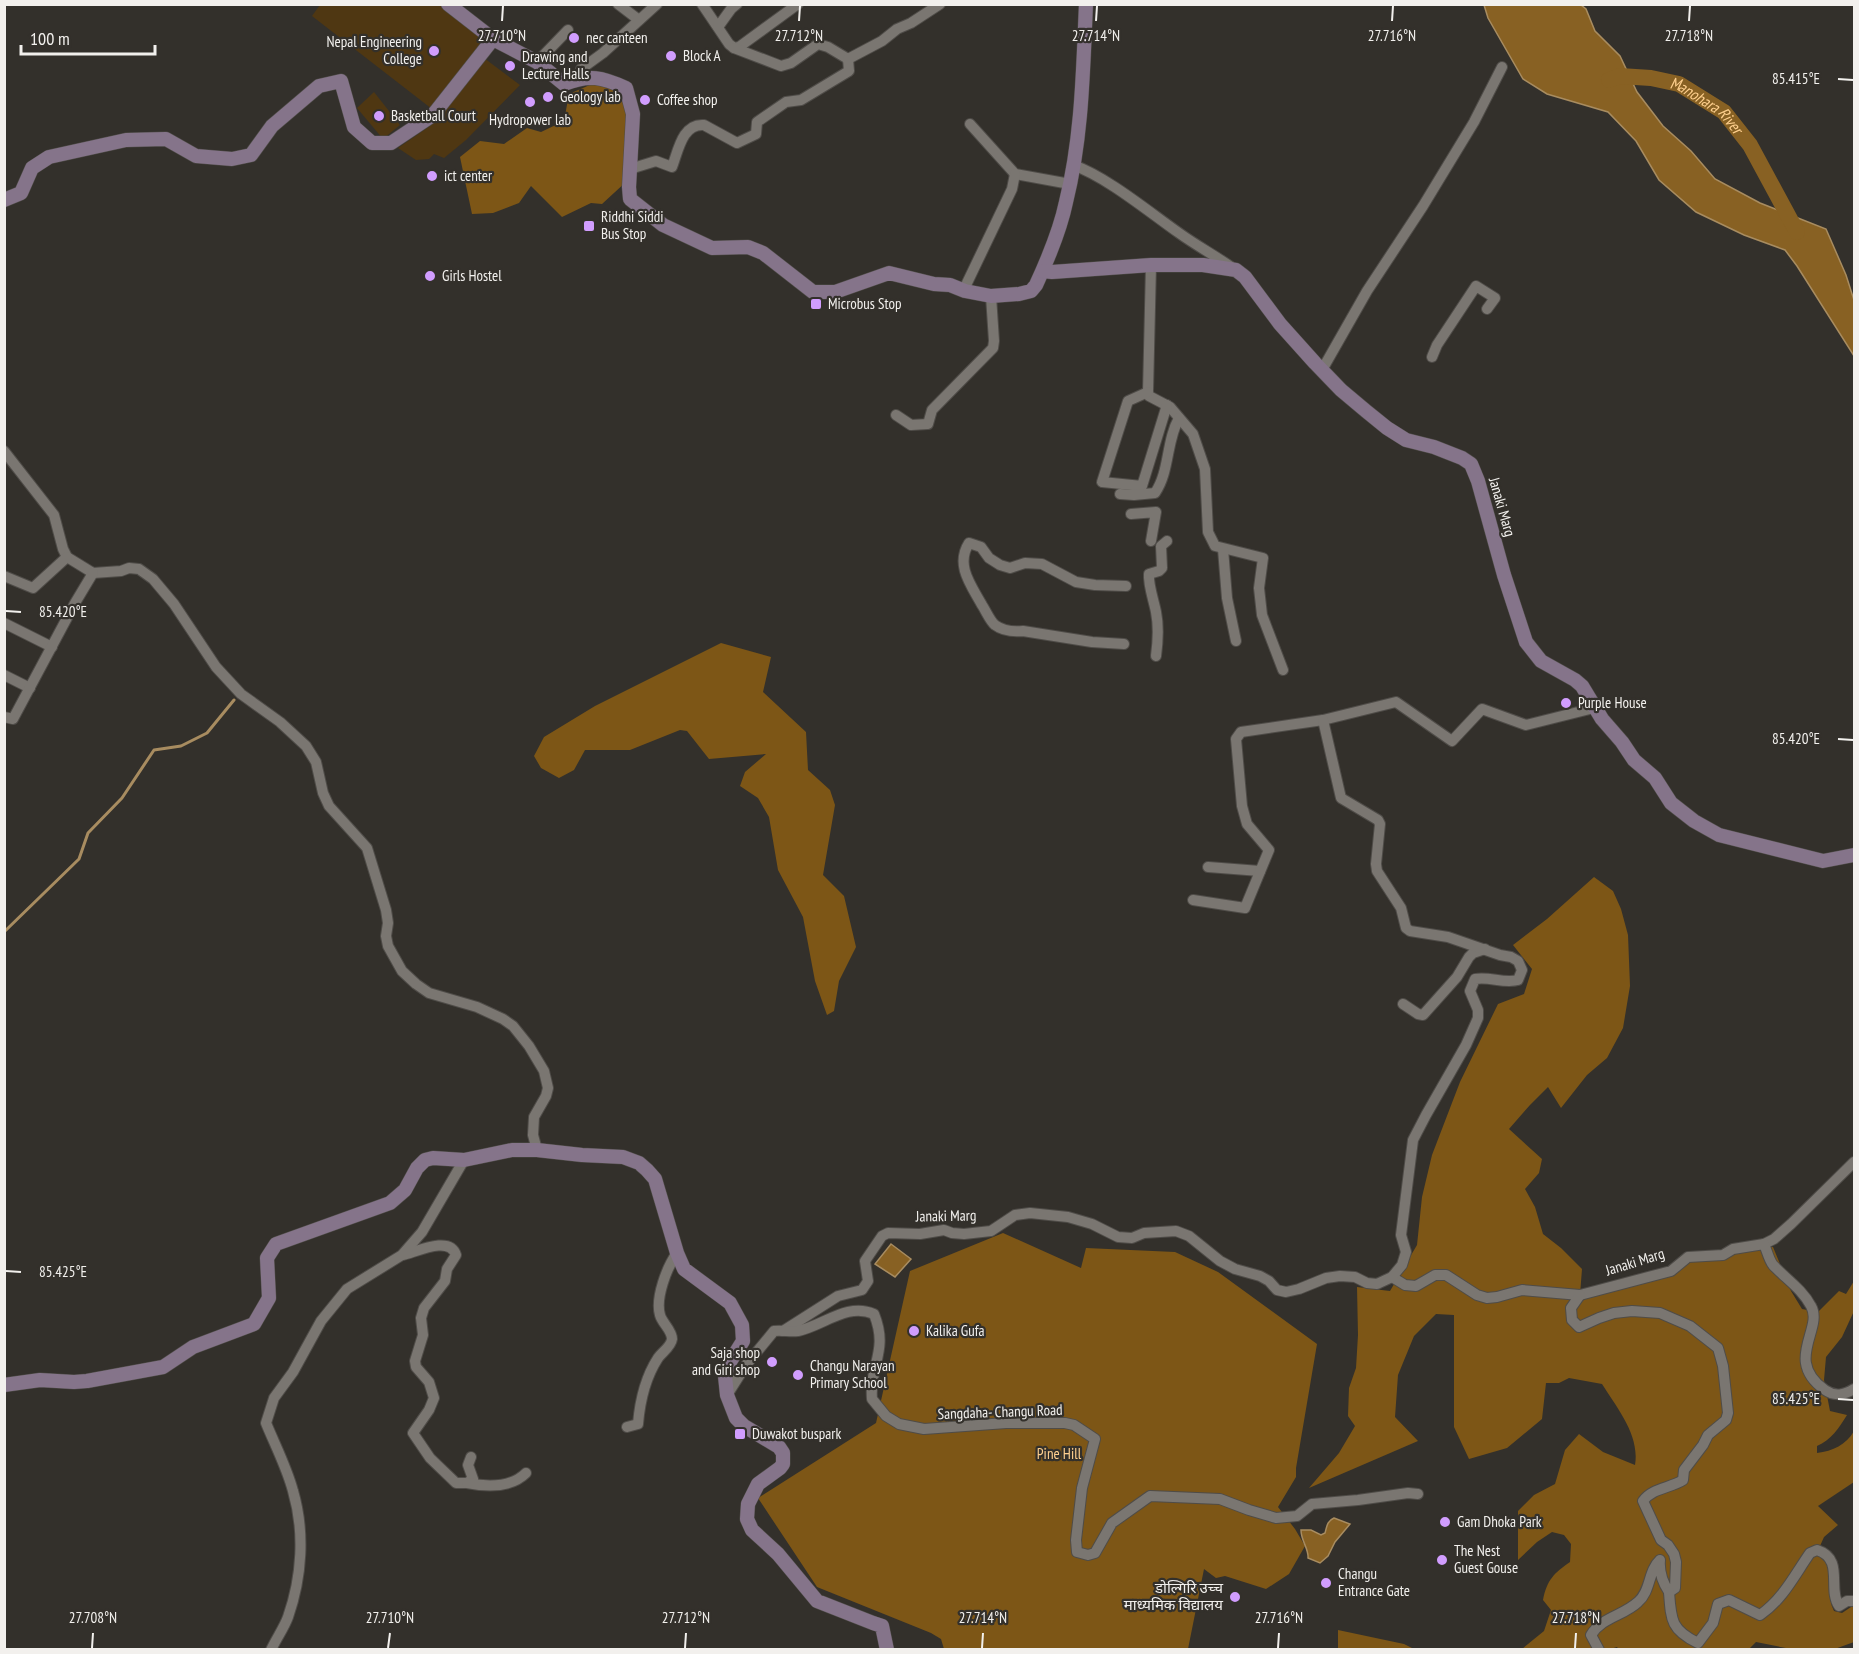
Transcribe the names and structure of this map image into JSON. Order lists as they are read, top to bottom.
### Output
{
  "streets": {
    "street": ["Janaki Marg", "Sangdaha- Changu Road"]
  },
  "crossings": [
    ["Janaki Marg", "Sangdaha- Changu Road"]
  ],
  "water": ["Manohara River"],
  "parks": ["Pine Hill"],
  "places": {
    "other": [
      "nec canteen",
      "Nepal Engineering College",
      "Block A",
      "Drawing and Lecture Halls",
      "Geology lab",
      "Coffee shop",
      "Hydropower lab",
      "Basketball Court",
      "ict center",
      "Girls Hostel",
      "Purple House",
      "Kalika Gufa",
      "Saja shop and Giri shop",
      "Changu Narayan Primary School",
      "Gam Dhoka Park",
      "The Nest Guest Gouse",
      "Changu Entrance Gate",
      "डोल्गिरि उच्च माध्यमिक विद्यालय"
    ],
    "transit": ["Riddhi Siddi Bus Stop", "Microbus Stop", "Duwakot buspark"]
  },
  "scale_bar": "100 m",
  "coordinates": [
    "27.710°N",
    "27.712°N",
    "27.714°N",
    "27.716°N",
    "27.718°N",
    "85.415°E",
    "85.420°E",
    "85.425°E",
    "27.708°N"
  ]
}
